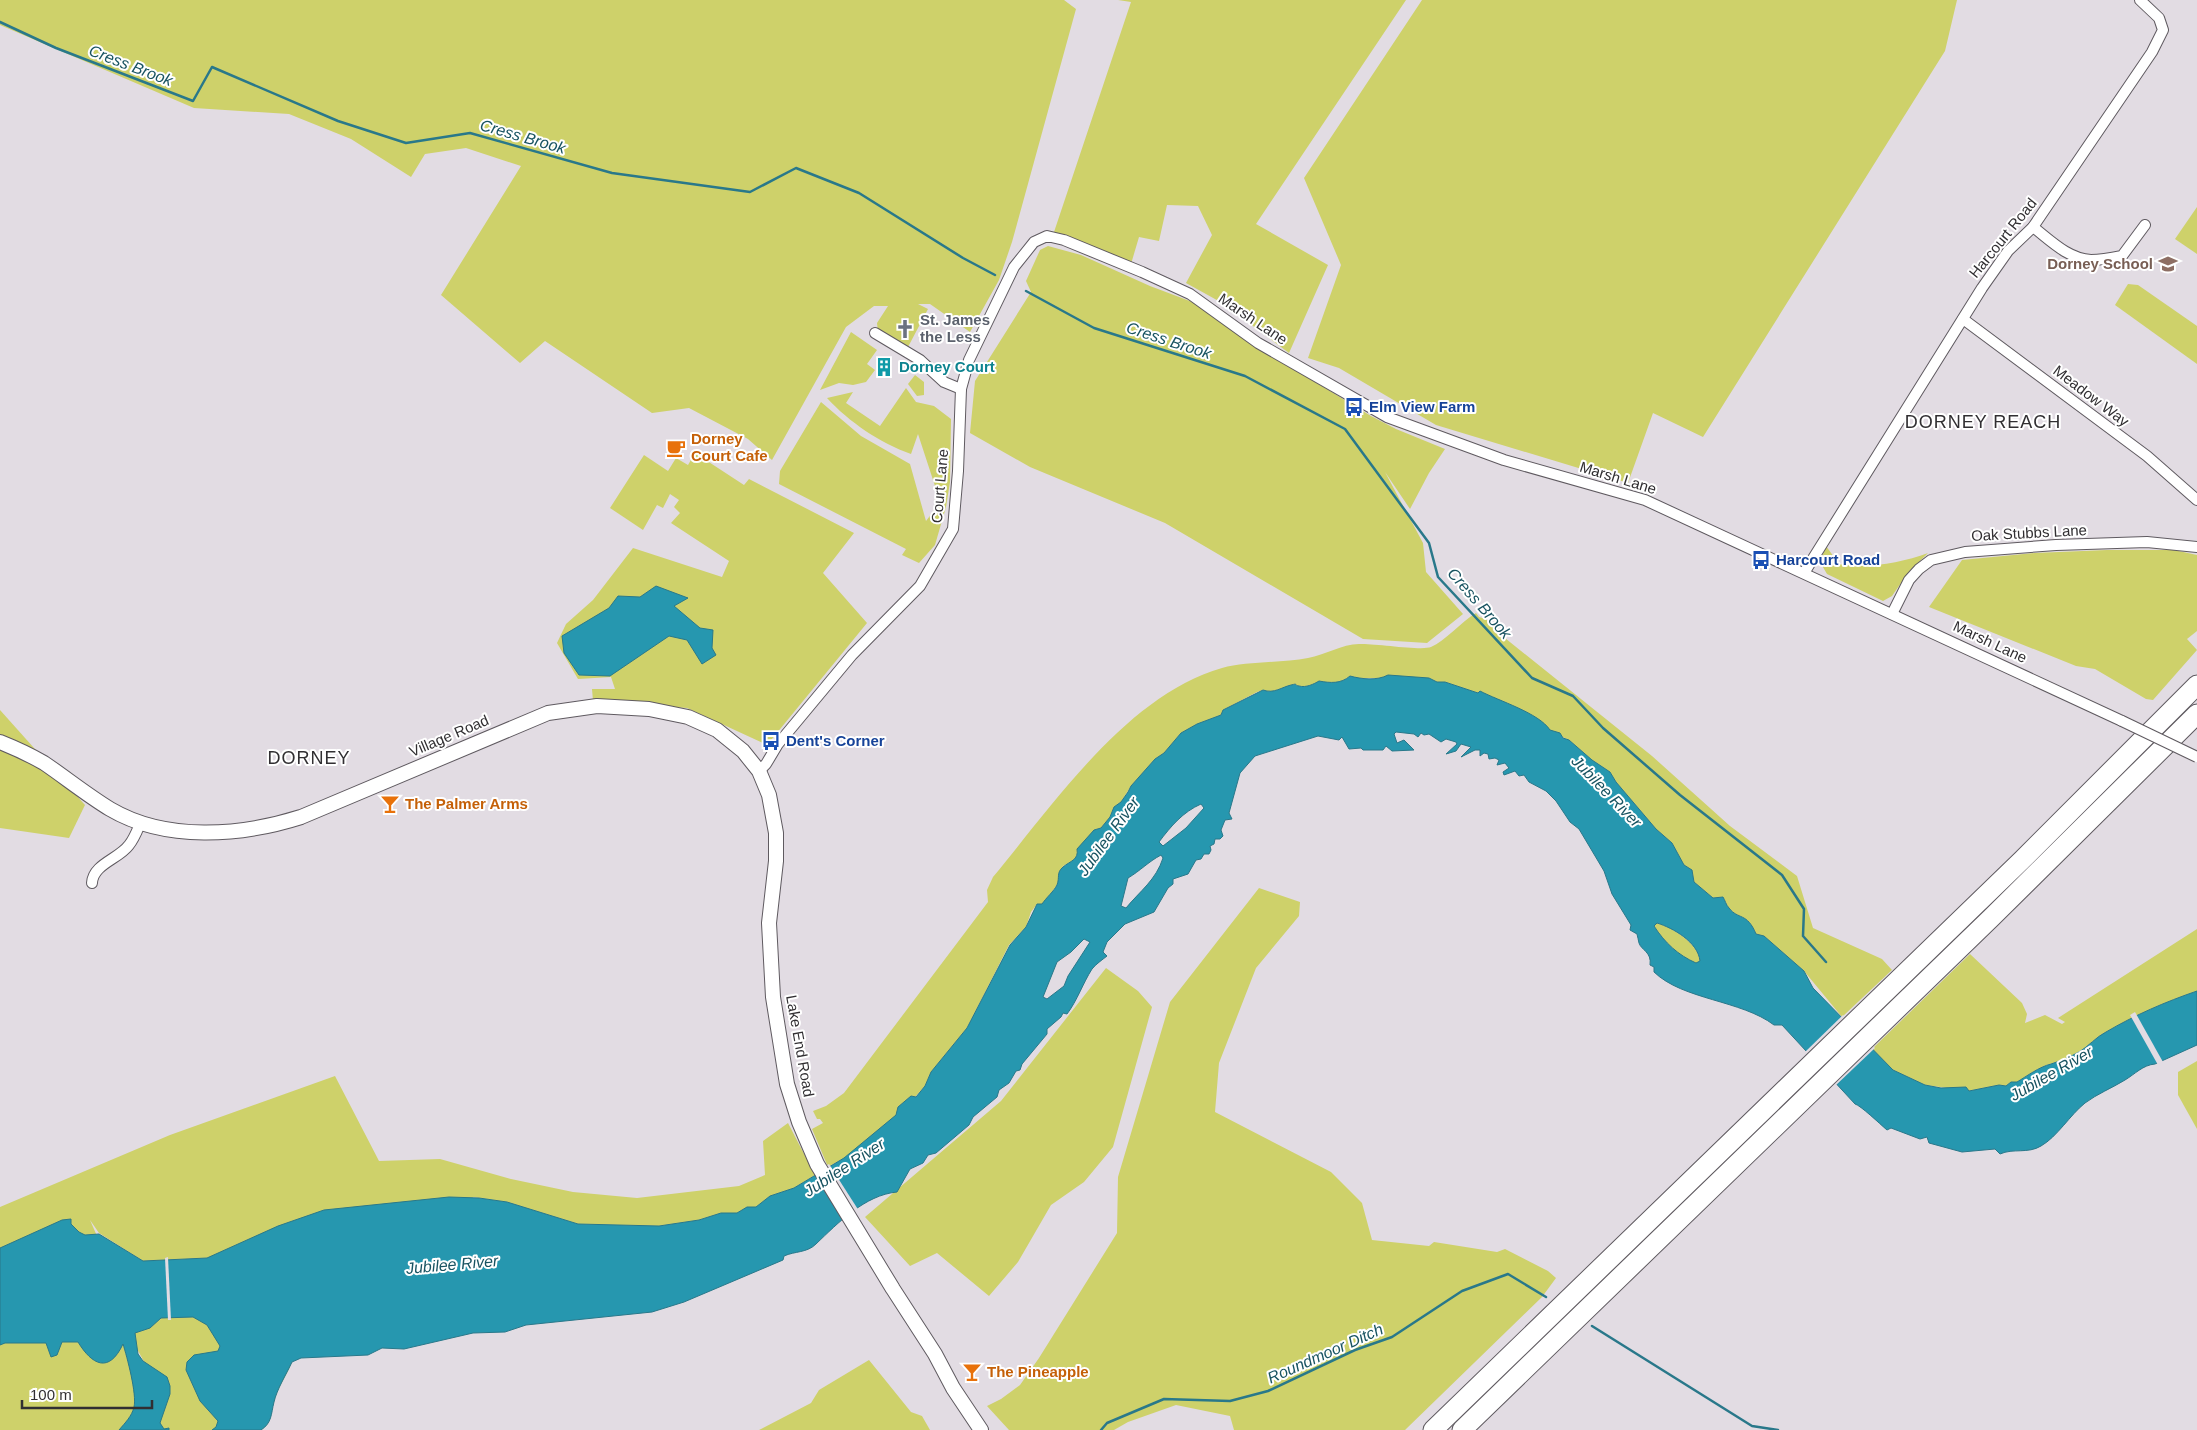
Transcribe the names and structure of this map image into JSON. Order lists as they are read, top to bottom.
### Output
{
  "streets": {
    "main road": ["Village Road", "Lake End Road"],
    "street": [
      "Harcourt Road",
      "Marsh Lane",
      "Meadow Way",
      "Court Lane",
      "Oak Stubbs Lane"
    ]
  },
  "crossings": [
    ["Harcourt Road", "Marsh Lane"],
    ["Harcourt Road", "Meadow Way"],
    ["Marsh Lane", "Court Lane"],
    ["Marsh Lane", "Oak Stubbs Lane"],
    ["Court Lane", "Village Road"],
    ["Court Lane", "Lake End Road"],
    ["Village Road", "Lake End Road"]
  ],
  "districts": ["DORNEY REACH", "DORNEY"],
  "water": ["Cress Brook", "Jubilee River", "Roundmoor Ditch"],
  "places": {
    "school or university": ["Dorney School"],
    "church": ["St. James the Less"],
    "building": ["Dorney Court"],
    "bus stop": ["Elm View Farm", "Harcourt Road", "Dent's Corner"],
    "cafe": ["Dorney Court Cafe"],
    "bar": ["The Palmer Arms", "The Pineapple"]
  },
  "scale_bar": "100 m"
}
